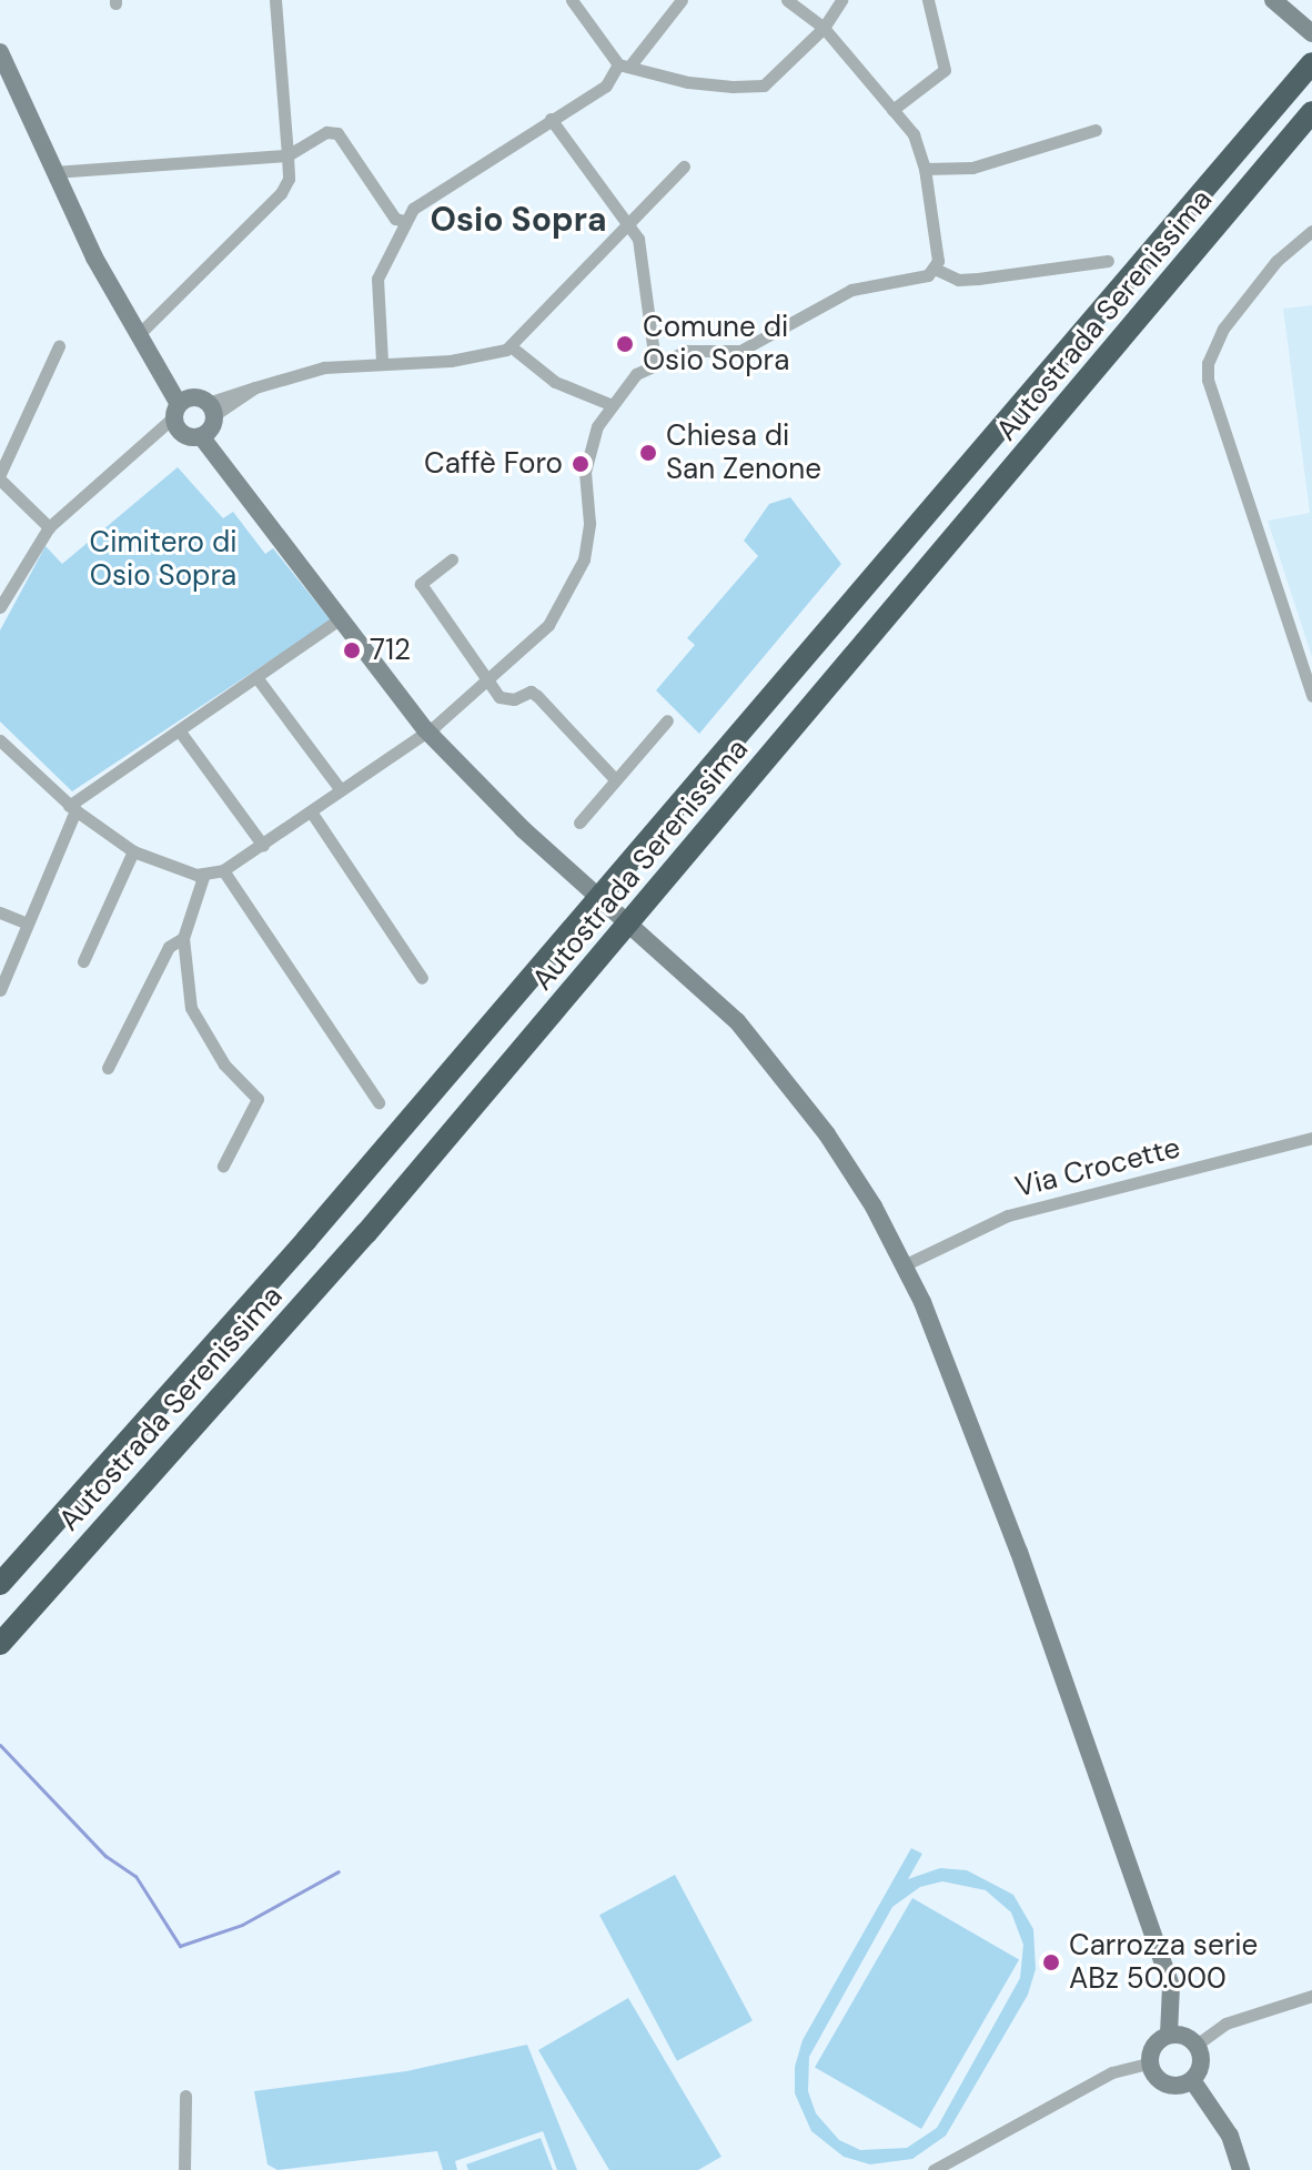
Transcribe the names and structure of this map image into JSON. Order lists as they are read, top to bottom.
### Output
{
  "streets": {
    "highway": ["Autostrada Serenissima"],
    "street": ["Via Crocette"]
  },
  "districts": ["Osio Sopra"],
  "parks": ["Cimitero di Osio Sopra"],
  "places": [
    "Comune di Osio Sopra",
    "Chiesa di San Zenone",
    "Caffè Foro",
    "712",
    "Carrozza serie ABz 50.000"
  ]
}
